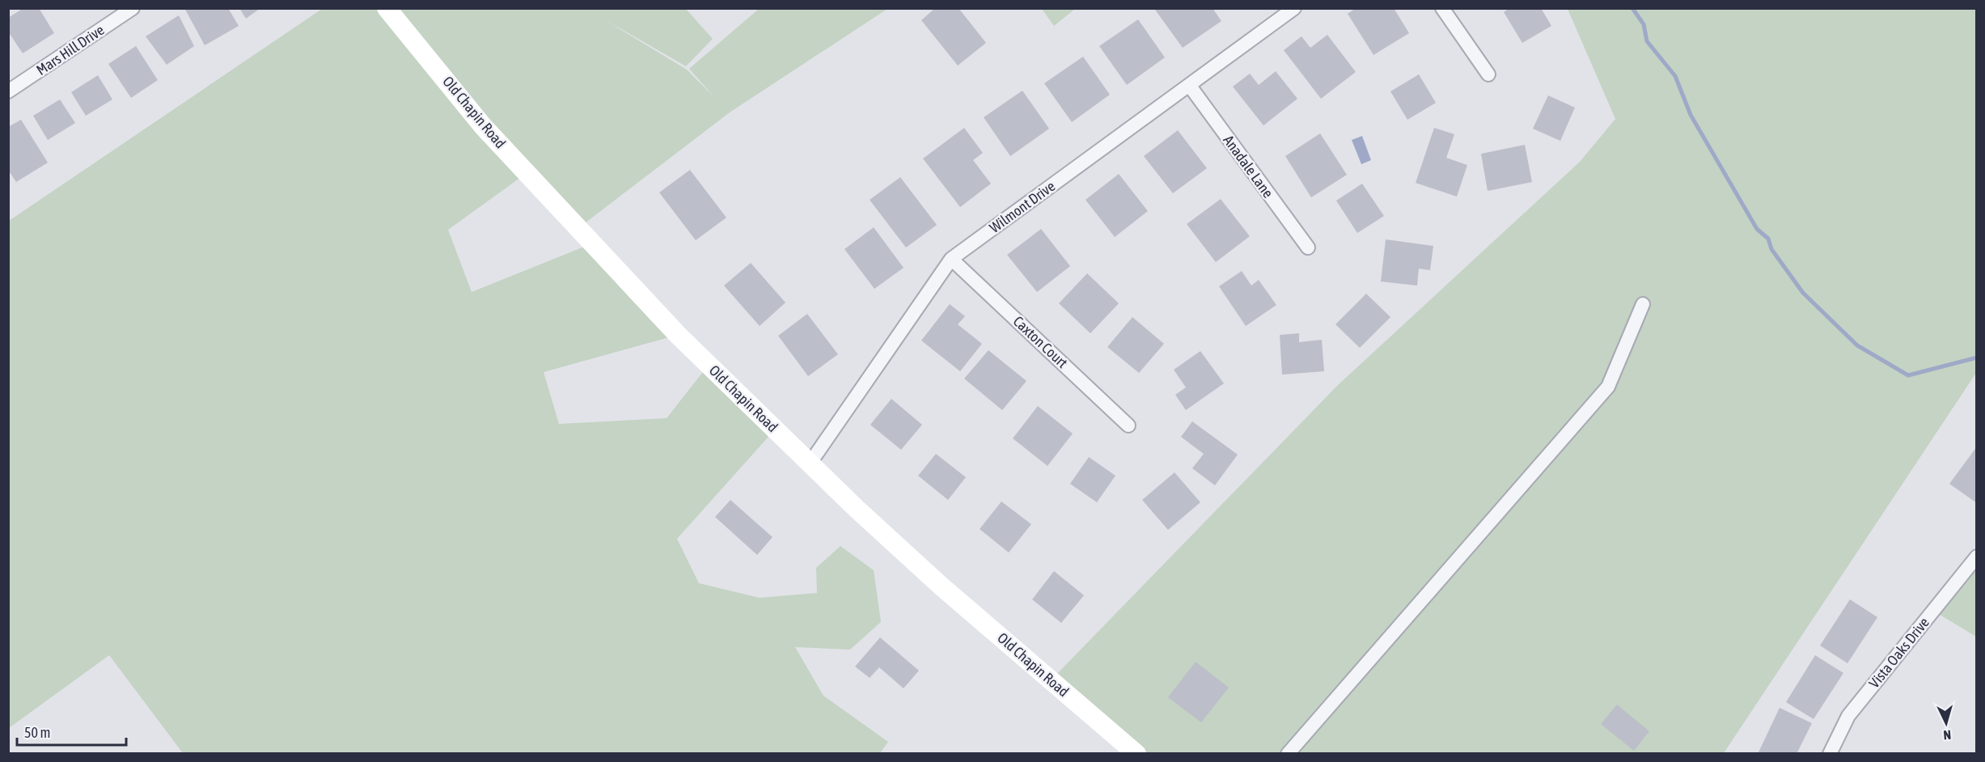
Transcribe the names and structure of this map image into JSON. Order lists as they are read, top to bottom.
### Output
{
  "streets": {
    "street": [
      "Mars Hill Drive",
      "Old Chapin Road",
      "Anadale Lane",
      "Wilmont Drive",
      "Caxton Court",
      "Vista Oaks Drive"
    ]
  },
  "crossings": [
    ["Old Chapin Road", "Wilmont Drive"],
    ["Anadale Lane", "Wilmont Drive"],
    ["Wilmont Drive", "Caxton Court"]
  ],
  "scale_bar": "50 m",
  "north": "bottom"
}
